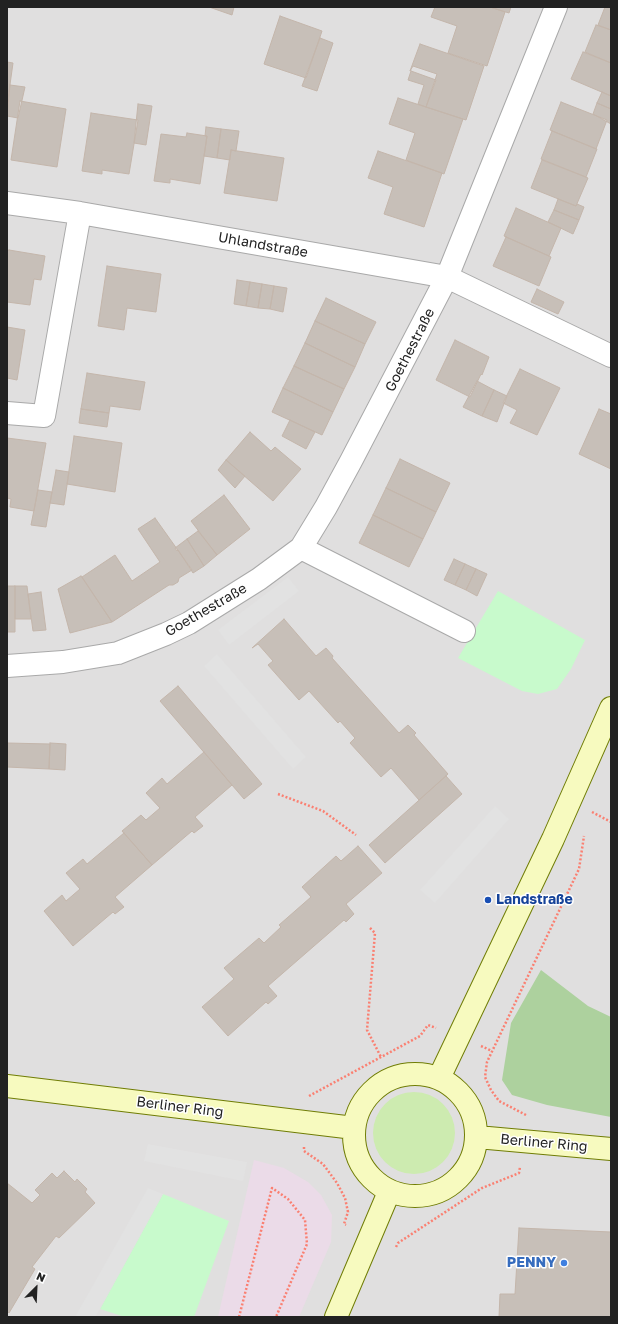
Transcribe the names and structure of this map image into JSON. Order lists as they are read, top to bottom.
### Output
{
  "streets": {
    "main road": ["Berliner Ring"],
    "street": ["Uhlandstraße", "Goethestraße"]
  },
  "crossings": [
    ["Uhlandstraße", "Goethestraße"]
  ],
  "places": ["Landstraße", "PENNY"],
  "north": "top right"
}
